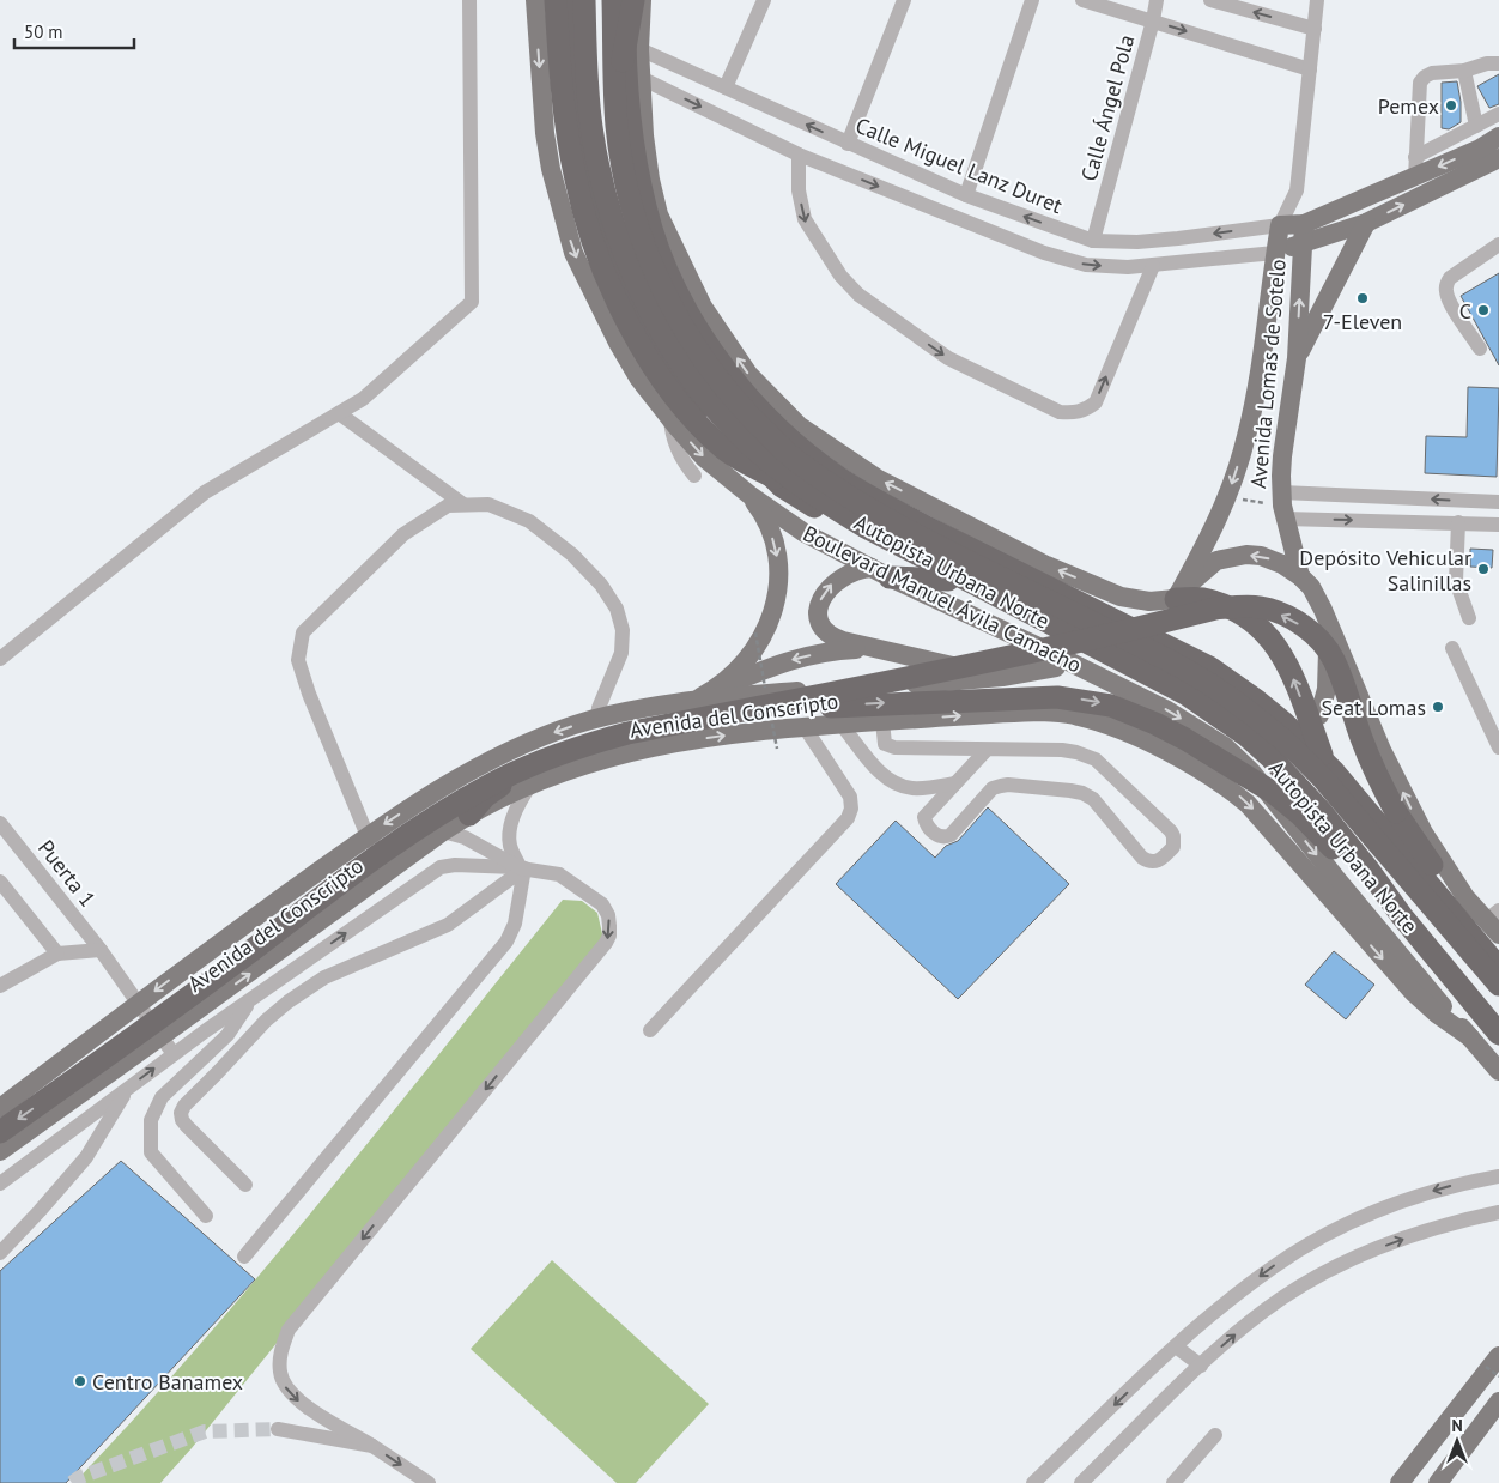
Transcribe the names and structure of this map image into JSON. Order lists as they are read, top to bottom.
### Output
{
  "streets": {
    "highway": ["Autopista Urbana Norte", "Boulevard Manuel Ávila Camacho"],
    "main road": ["Avenida Lomas de Sotelo", "Avenida del Conscripto"],
    "street": ["Calle Ángel Pola", "Calle Miguel Lanz Duret", "Puerta 1"]
  },
  "crossings": [
    ["Calle Ángel Pola", "Calle Miguel Lanz Duret"],
    ["Calle Miguel Lanz Duret", "Avenida Lomas de Sotelo"],
    ["Boulevard Manuel Ávila Camacho", "Avenida del Conscripto"],
    ["Avenida del Conscripto", "Puerta 1"]
  ],
  "places": [
    "Pemex",
    "7-Eleven",
    "C",
    "Depósito Vehicular Salinillas",
    "Seat Lomas",
    "Centro Banamex"
  ],
  "scale_bar": "50 m",
  "north": "top"
}
